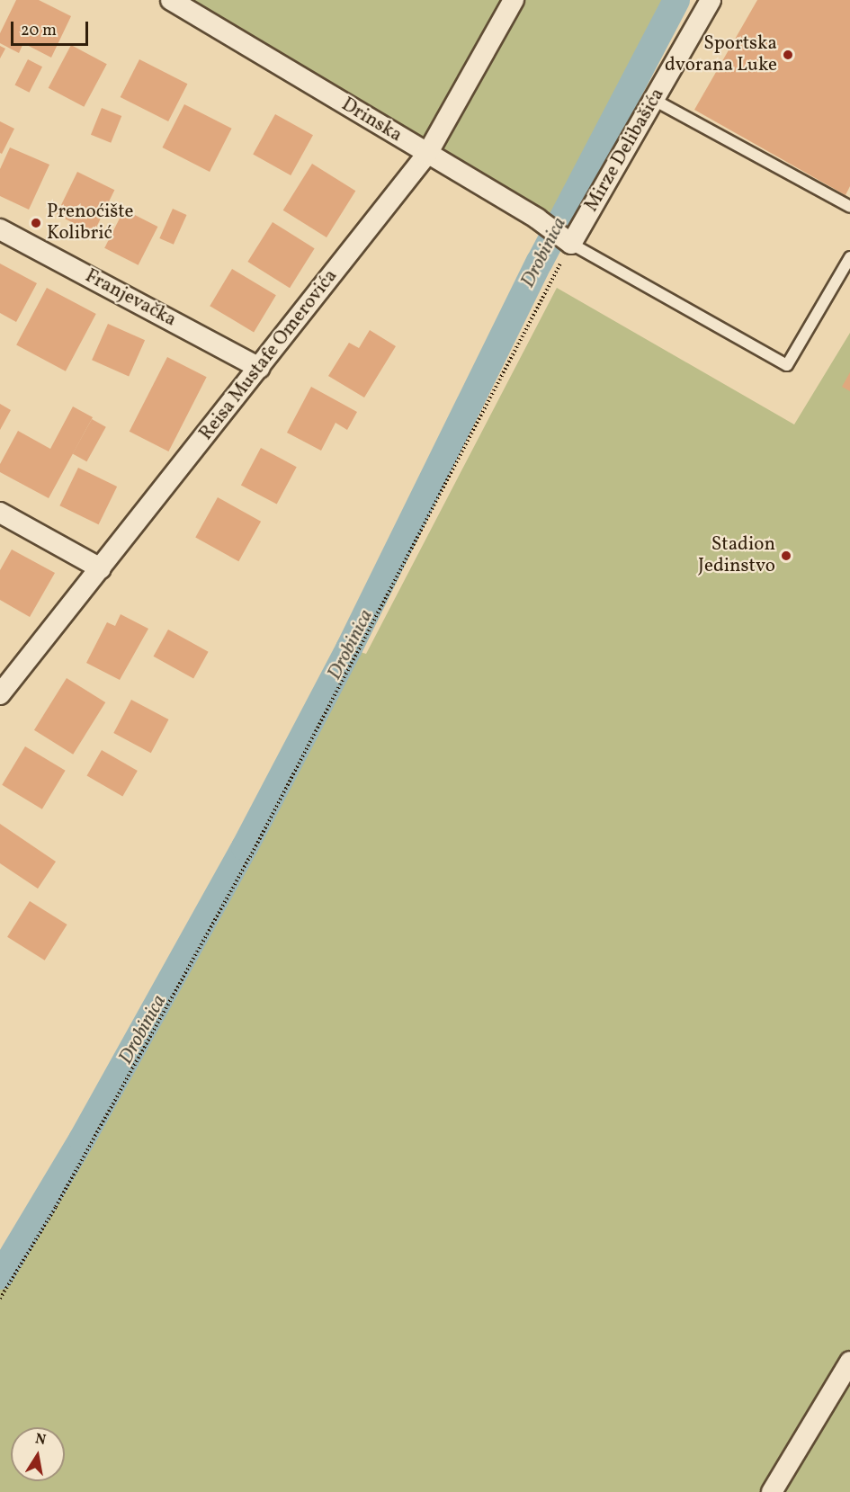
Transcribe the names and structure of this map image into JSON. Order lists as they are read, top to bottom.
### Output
{
  "streets": {
    "street": [
      "Drinska",
      "Mirze Delibašića",
      "Franjevačka",
      "Reisa Mustafe Omerovića"
    ]
  },
  "crossings": [
    ["Drinska", "Mirze Delibašića"],
    ["Drinska", "Reisa Mustafe Omerovića"],
    ["Franjevačka", "Reisa Mustafe Omerovića"]
  ],
  "water": ["Drobinica"],
  "places": ["Sportska dvorana Luke", "Prenoćište Kolibrić", "Stadion Jedinstvo"],
  "scale_bar": "20 m",
  "north": "top"
}
